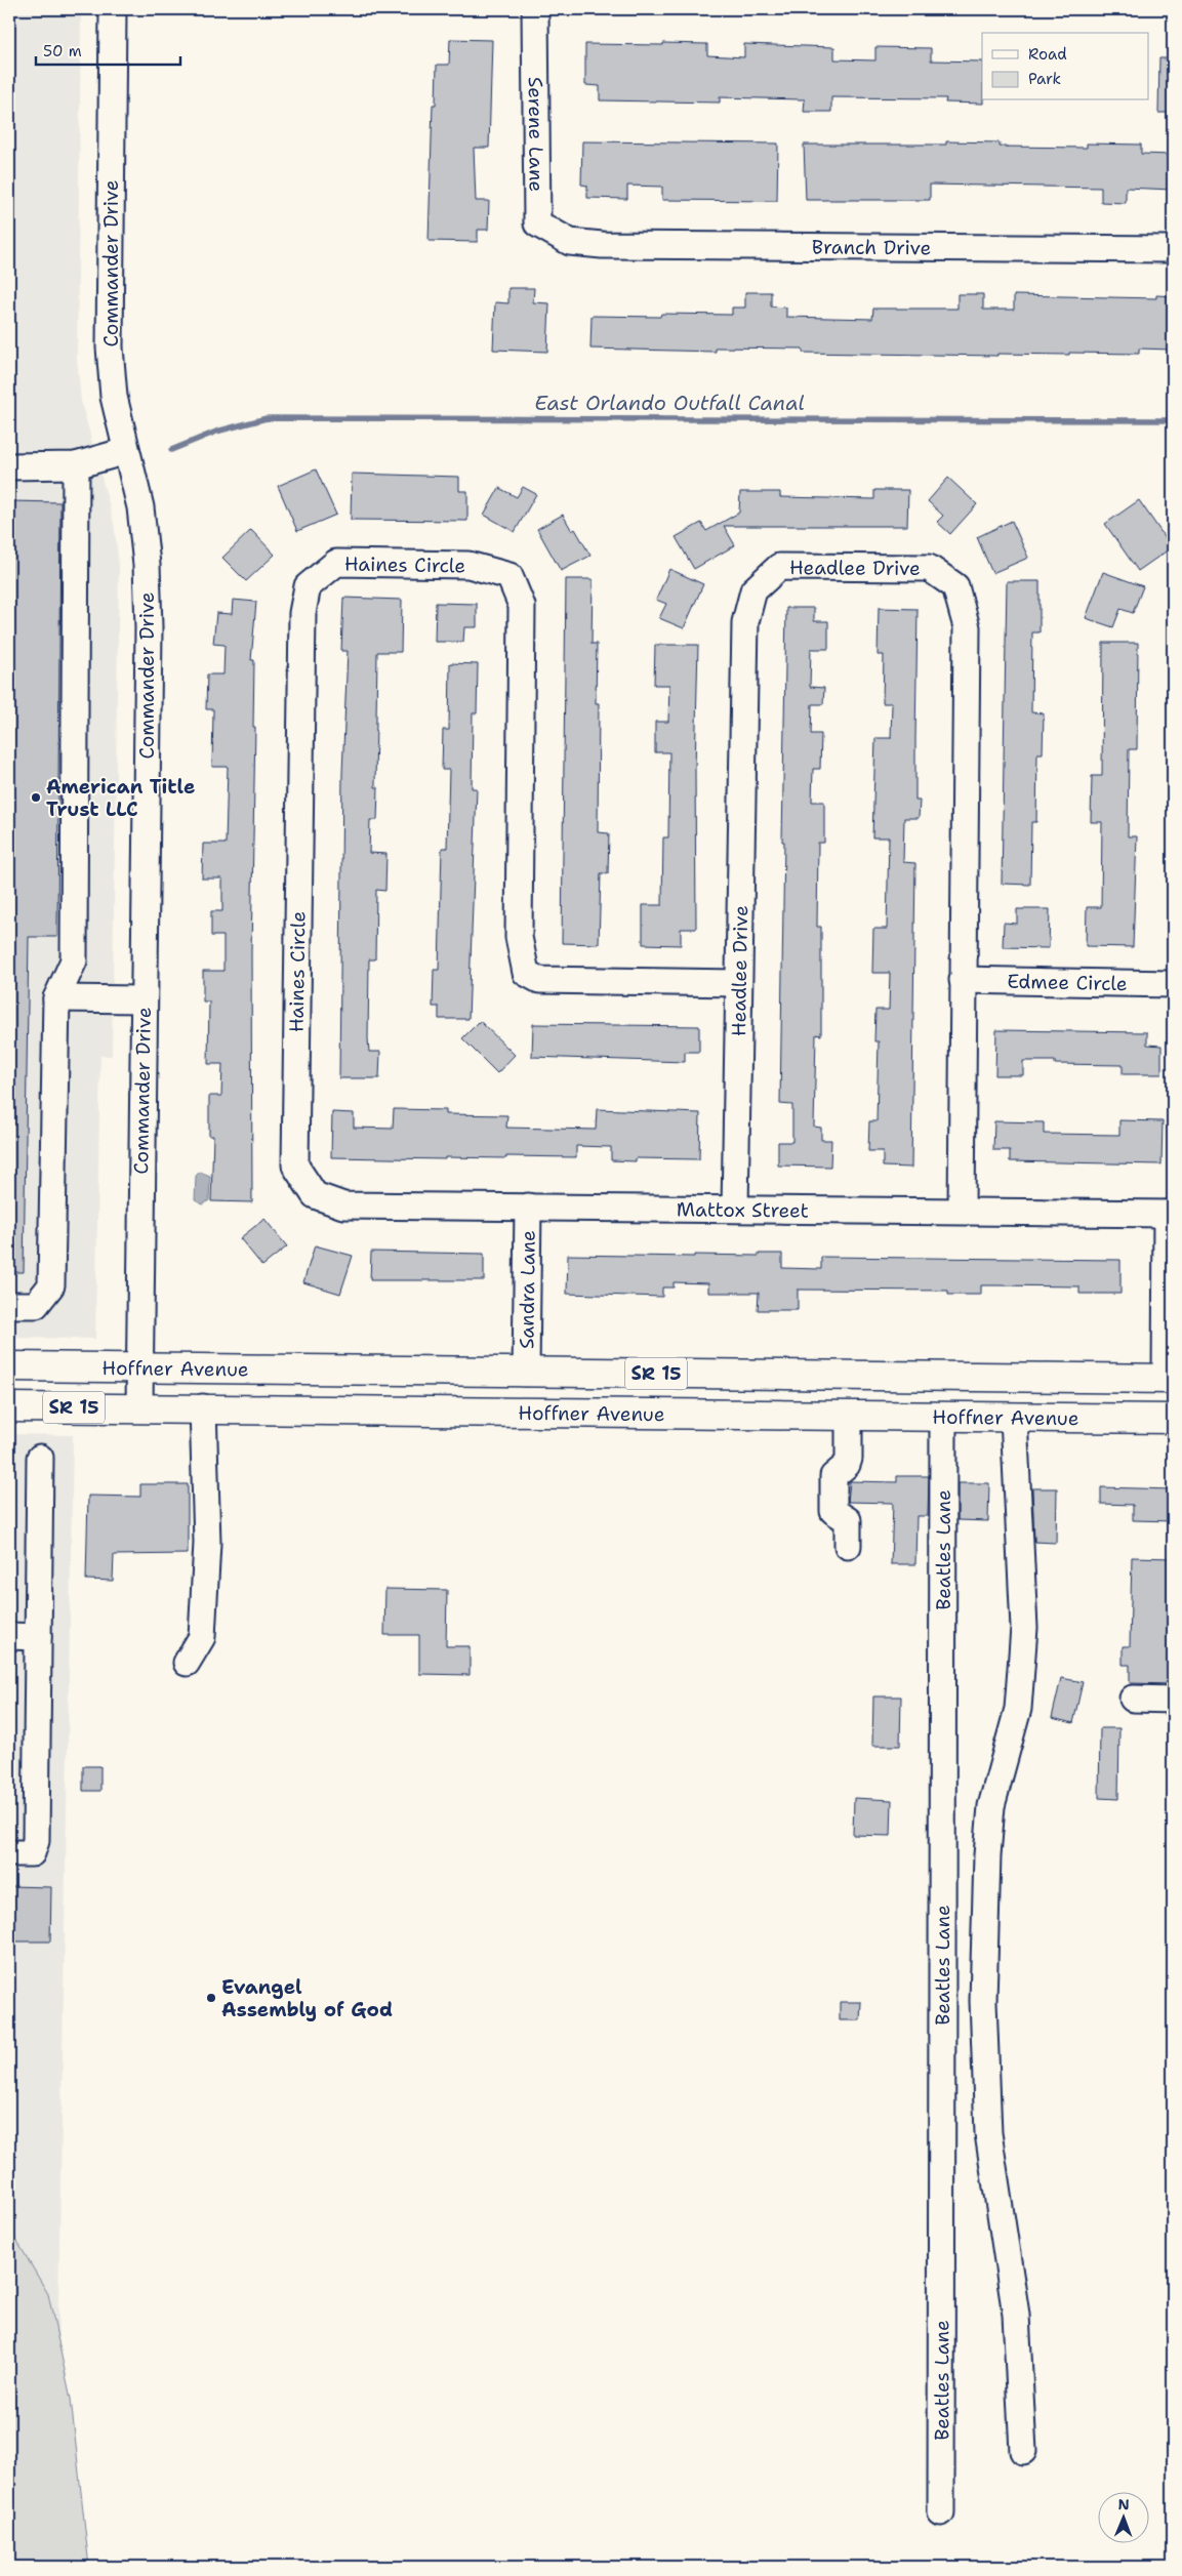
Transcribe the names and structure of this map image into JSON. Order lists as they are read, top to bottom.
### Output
{
  "streets": {
    "main road": ["Hoffner Avenue", "SR 15"],
    "street": [
      "Serene Lane",
      "Branch Drive",
      "Commander Drive",
      "Haines Circle",
      "Headlee Drive",
      "Edmee Circle",
      "Mattox Street",
      "Sandra Lane",
      "Beatles Lane"
    ]
  },
  "crossings": [
    ["Serene Lane", "Branch Drive"],
    ["Commander Drive", "Hoffner Avenue"],
    ["Haines Circle", "Headlee Drive"],
    ["Haines Circle", "Mattox Street"],
    ["Headlee Drive", "Edmee Circle"],
    ["Headlee Drive", "Mattox Street"],
    ["Mattox Street", "Sandra Lane"],
    ["Sandra Lane", "Hoffner Avenue"],
    ["Hoffner Avenue", "Beatles Lane"]
  ],
  "water": ["East Orlando Outfall Canal"],
  "places": ["American Title Trust LLC", "Evangel Assembly of God"],
  "legend": ["Road", "Park"],
  "scale_bar": "50 m",
  "north": "top"
}
